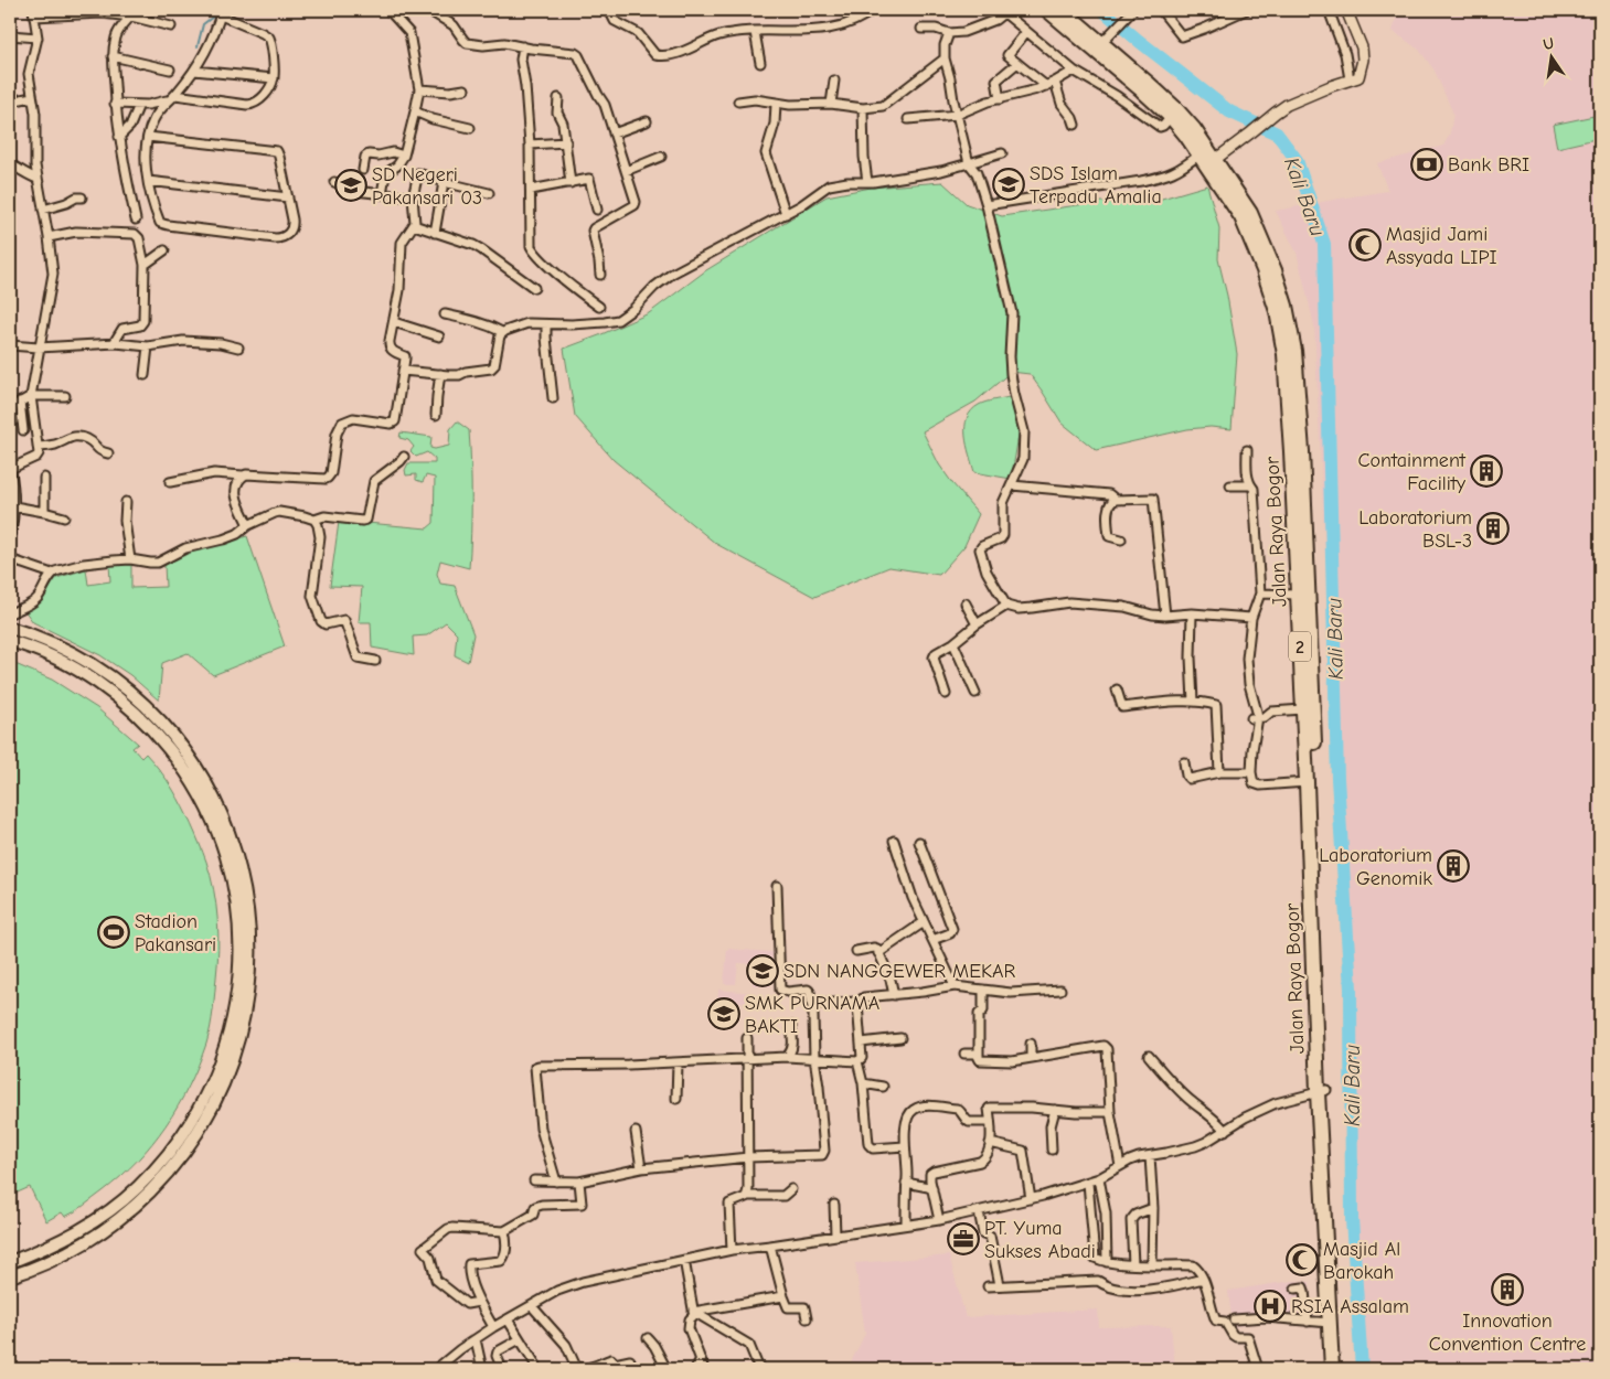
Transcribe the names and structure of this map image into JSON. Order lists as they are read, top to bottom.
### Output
{
  "streets": {
    "highway": ["Jalan Raya Bogor", "2"]
  },
  "water": ["Kali Baru"],
  "places": {
    "bank": ["Bank BRI"],
    "school or university": [
      "SDS Islam Terpadu Amalia",
      "SD Negeri Pakansari 03",
      "SDN NANGGEWER MEKAR",
      "SMK PURNAMA BAKTI"
    ],
    "mosque": ["Masjid Jami Assyada LIPI", "Masjid Al Barokah"],
    "building": [
      "Containment Facility",
      "Laboratorium BSL-3",
      "Laboratorium Genomik",
      "Innovation Convention Centre"
    ],
    "sports": ["Stadion Pakansari"],
    "office": ["PT. Yuma Sukses Abadi"],
    "hospital": ["RSIA Assalam"]
  },
  "north": "top"
}
